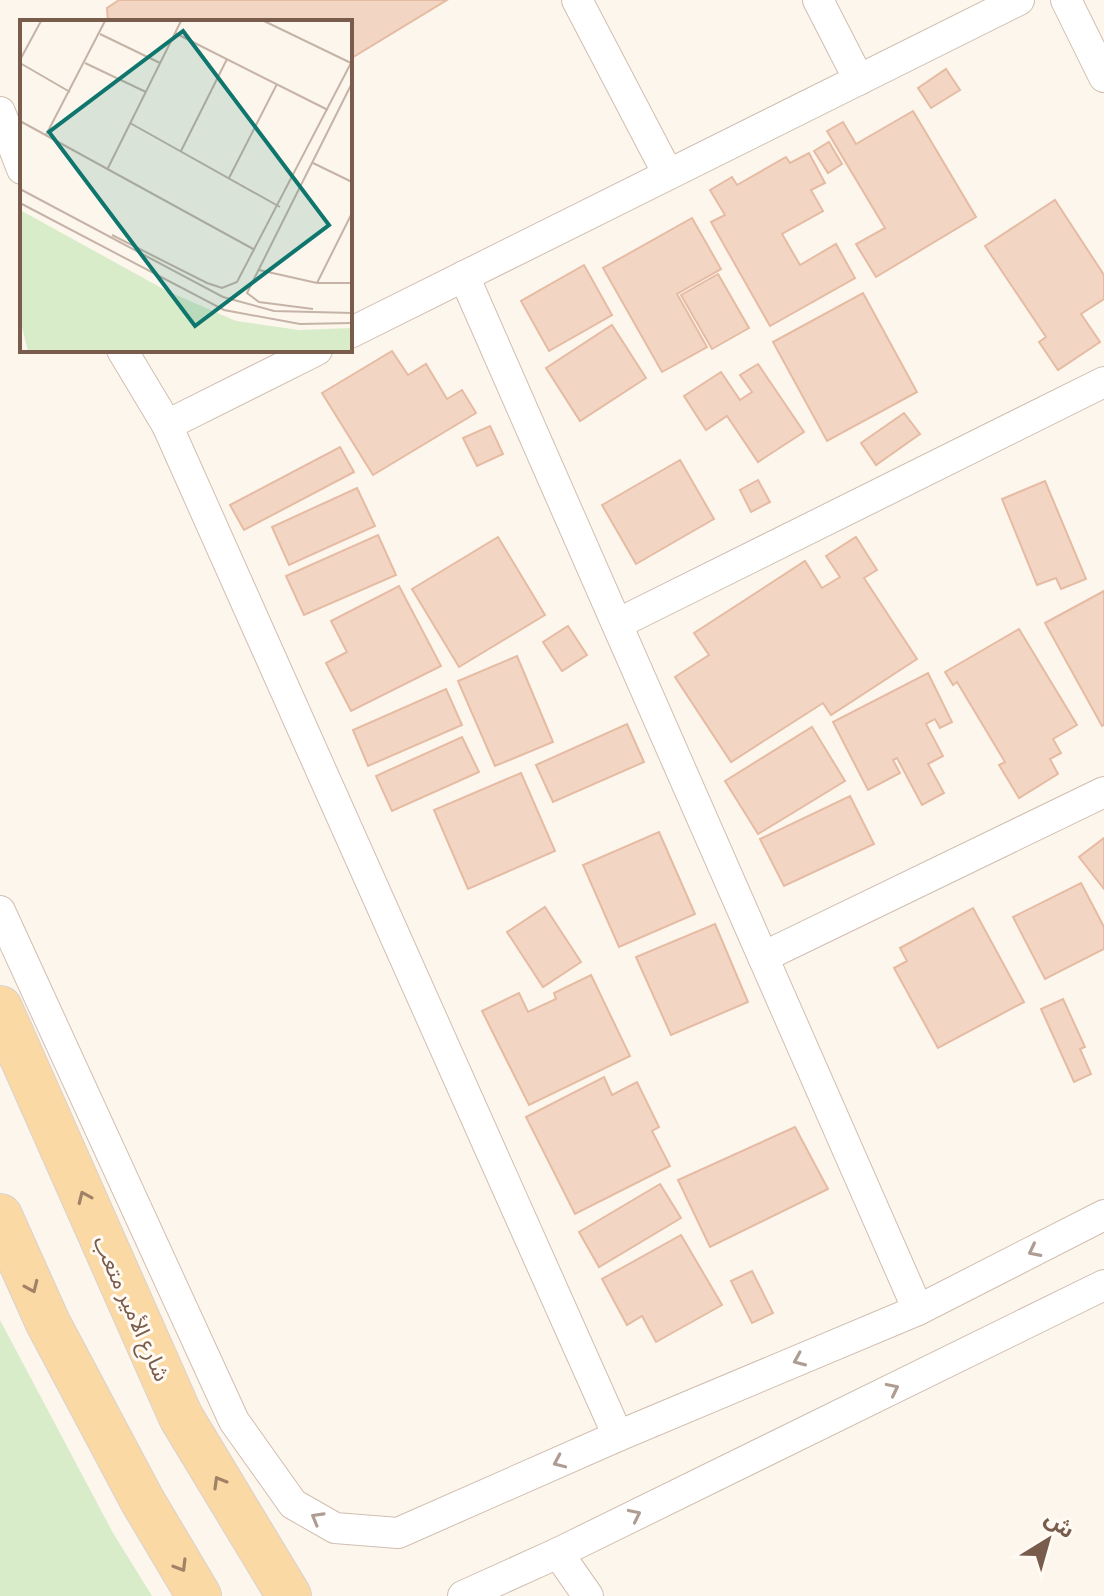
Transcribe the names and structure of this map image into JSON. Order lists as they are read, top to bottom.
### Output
{
  "streets": {
    "main road": ["شارع الأمير متعب"]
  },
  "north": "top right"
}
